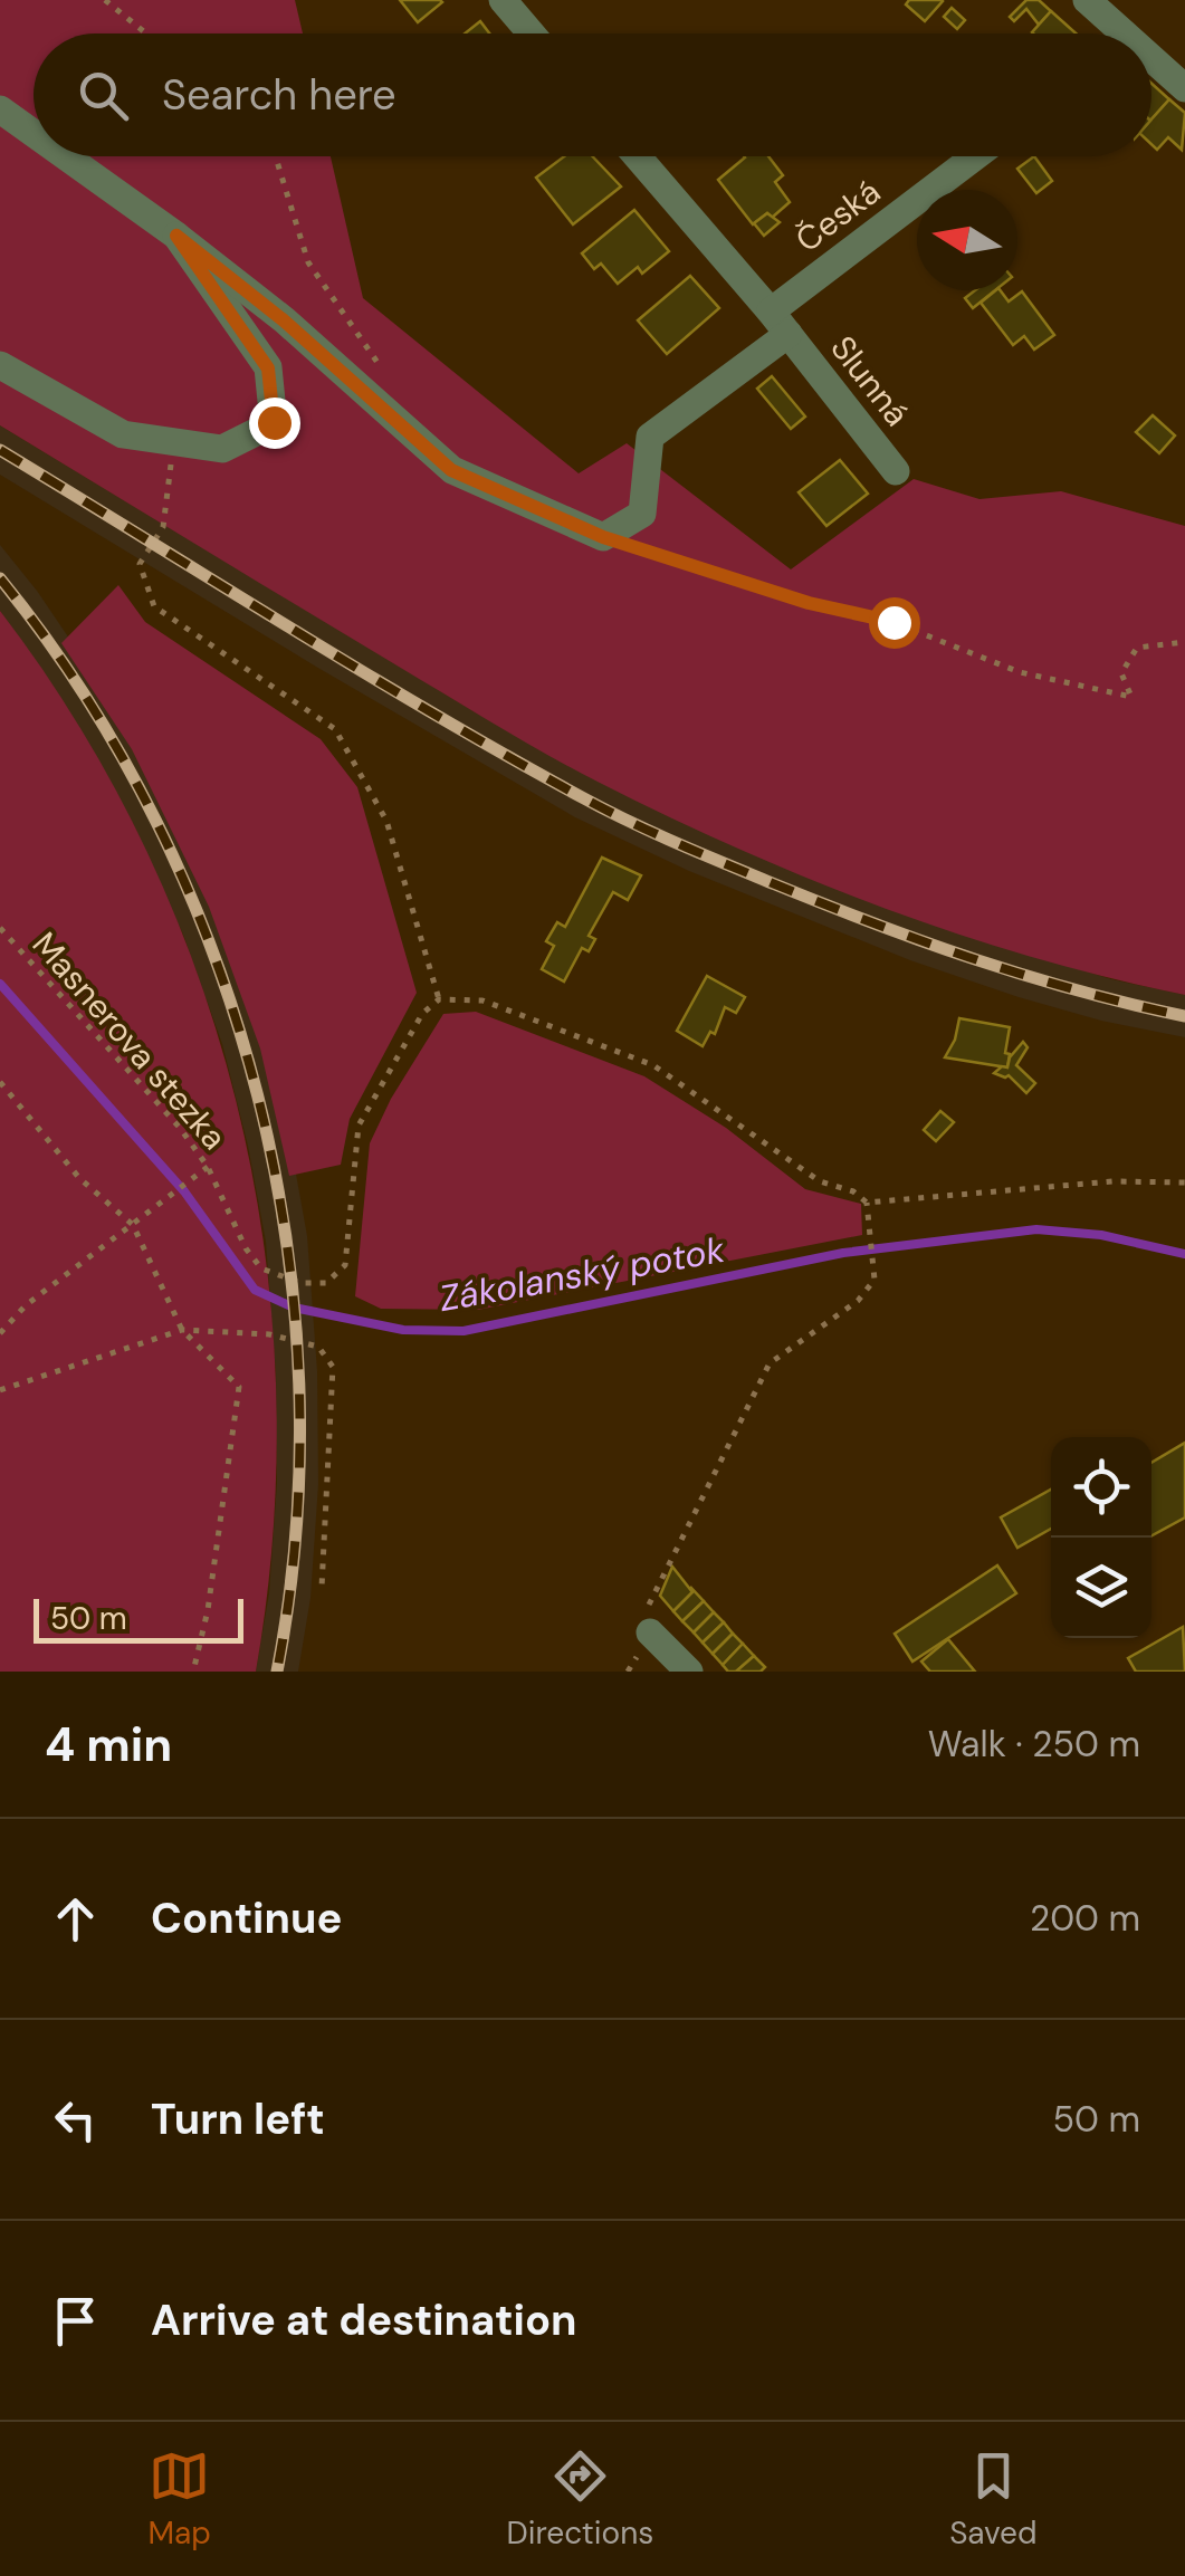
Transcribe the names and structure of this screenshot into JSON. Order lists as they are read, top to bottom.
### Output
{
  "streets": {
    "street": ["Česká", "Slunná"],
    "path": ["Masnerova stezka"]
  },
  "crossings": [
    ["Česká", "Slunná"]
  ],
  "water": ["Zákolanský potok"],
  "scale_bar": "50 m",
  "north": "left",
  "page": {
    "search": "Search here",
    "scale": "50 m",
    "heading": ["4 min", "Walk · 250 m"],
    "list": [
      ["Continue", "200 m"],
      ["Turn left", "50 m"],
      "Arrive at destination"
    ],
    "nav": ["Map", "Directions", "Saved"]
  }
}
